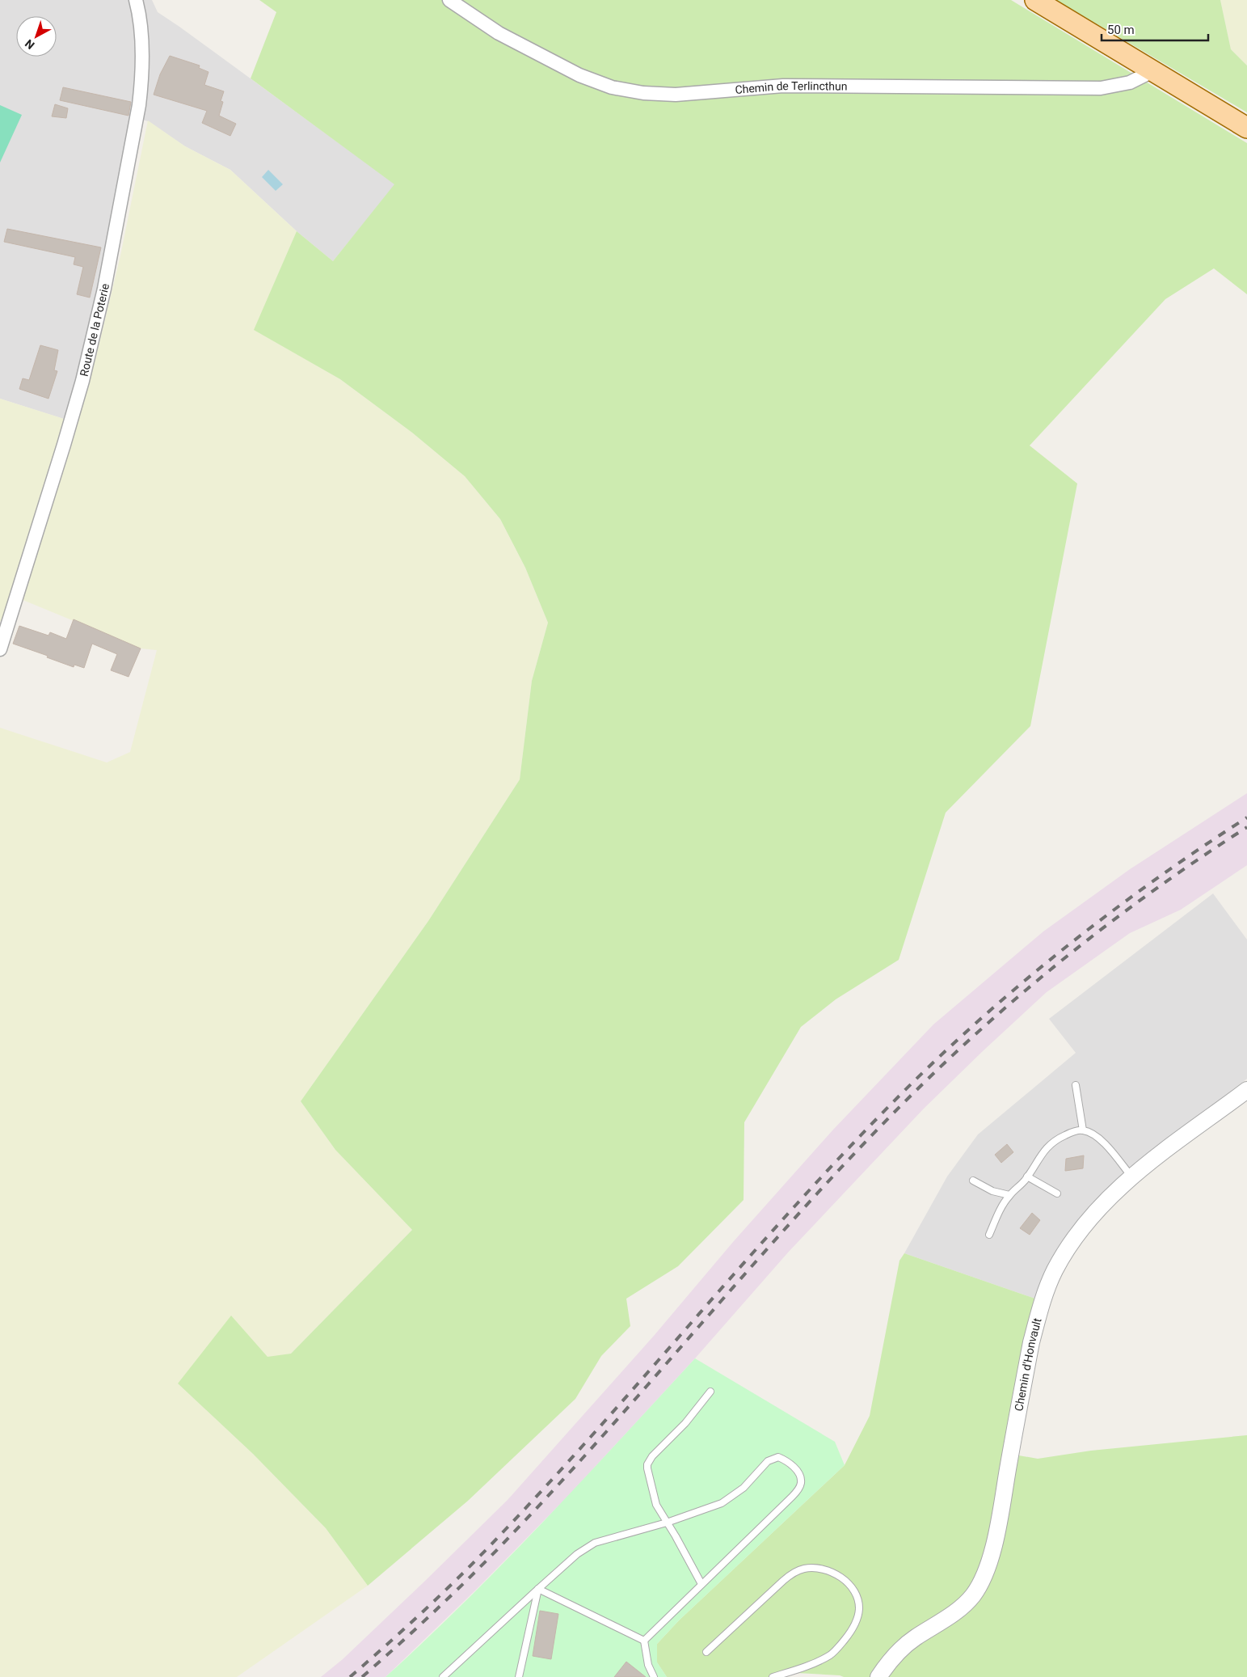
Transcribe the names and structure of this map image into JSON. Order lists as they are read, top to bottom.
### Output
{
  "streets": {
    "street": ["Chemin de Terlincthun", "Route de la Poterie", "Chemin d'Honvault"]
  },
  "scale_bar": "50 m",
  "north": "bottom left"
}
